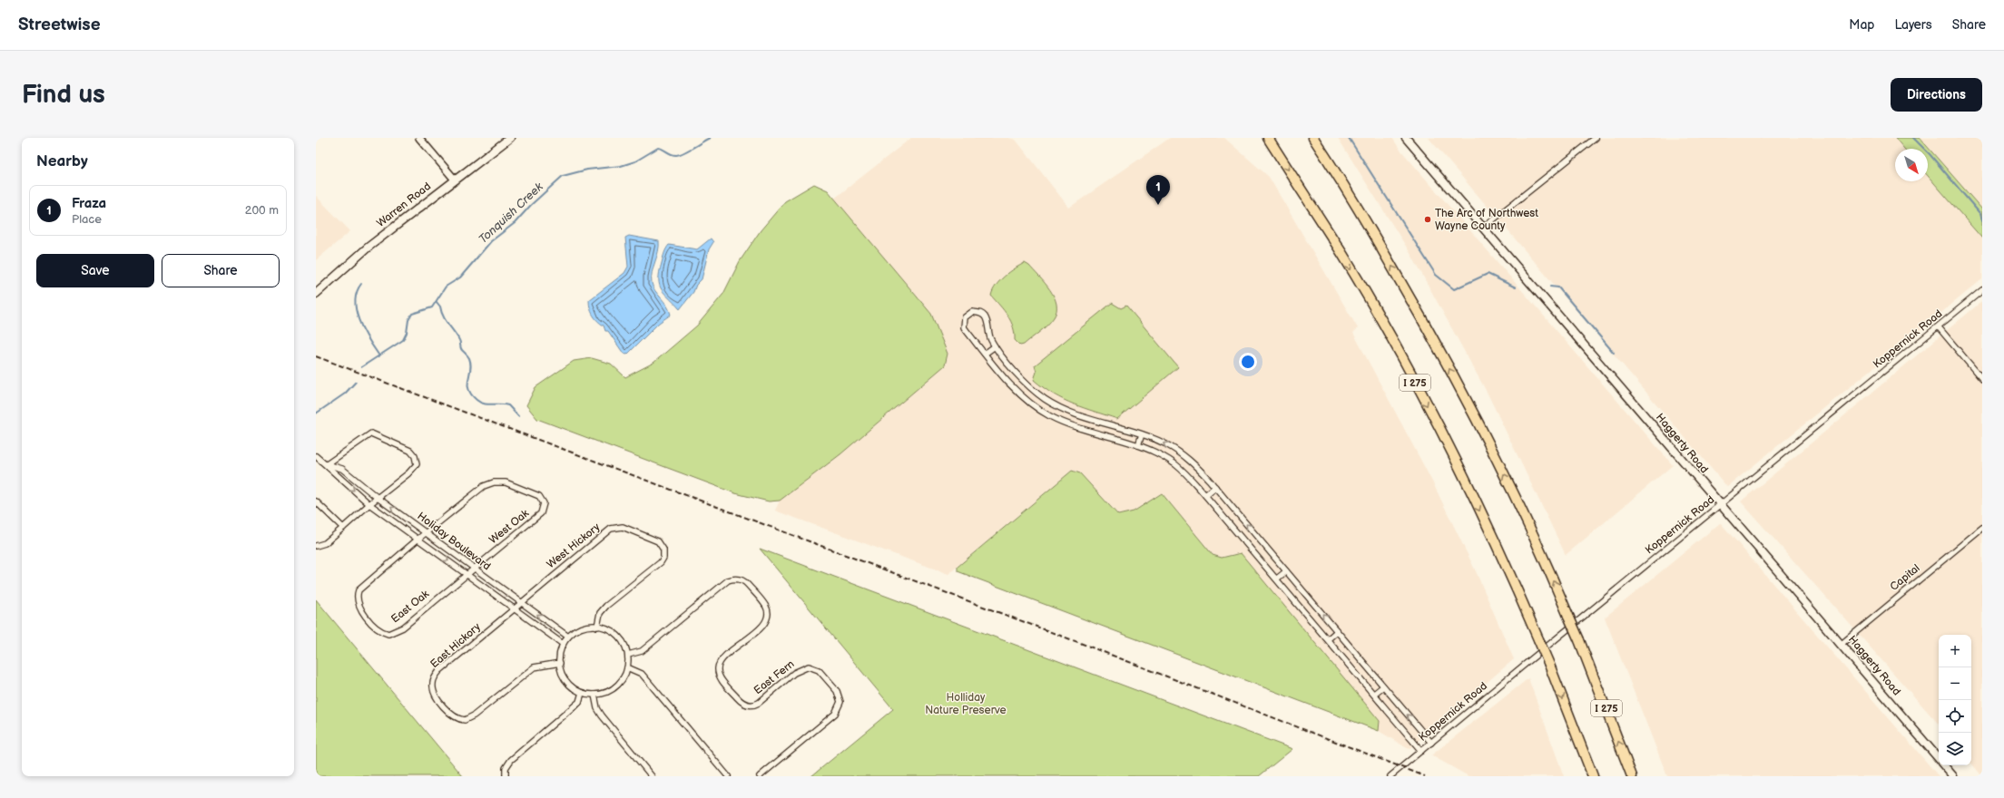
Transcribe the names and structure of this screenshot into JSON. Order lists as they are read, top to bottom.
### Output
{
  "streets": {
    "highway": ["I 275"],
    "main road": ["Warren Road", "Haggerty Road"],
    "street": [
      "Koppernick Road",
      "West Oak",
      "Holiday Boulevard",
      "West Hickory",
      "Capital",
      "East Oak",
      "East Hickory",
      "East Fern"
    ]
  },
  "crossings": [
    ["Koppernick Road", "Haggerty Road"],
    ["Haggerty Road", "Capital"],
    ["West Oak", "Holiday Boulevard"],
    ["West Oak", "East Oak"],
    ["Holiday Boulevard", "West Hickory"],
    ["Holiday Boulevard", "East Oak"],
    ["Holiday Boulevard", "East Hickory"],
    ["Holiday Boulevard", "East Fern"],
    ["West Hickory", "East Hickory"],
    ["West Hickory", "East Fern"],
    ["East Hickory", "East Fern"]
  ],
  "water": ["Tonquish Creek"],
  "parks": ["Holliday Nature Preserve"],
  "places": ["The Arc of Northwest Wayne County"],
  "north": "bottom right",
  "page": {
    "header": "Streetwise",
    "nav": ["Map", "Layers", "Share"],
    "buttons": [
      "Directions",
      ["Save", "Share"]
    ],
    "title": "Find us",
    "heading": "Nearby",
    "pins": "1",
    "list": [
      {
        "mark": "1",
        "name": "Fraza",
        "note": "Place",
        "value": "200 m"
      }
    ],
    "map_buttons": ["+", "−"]
  }
}
